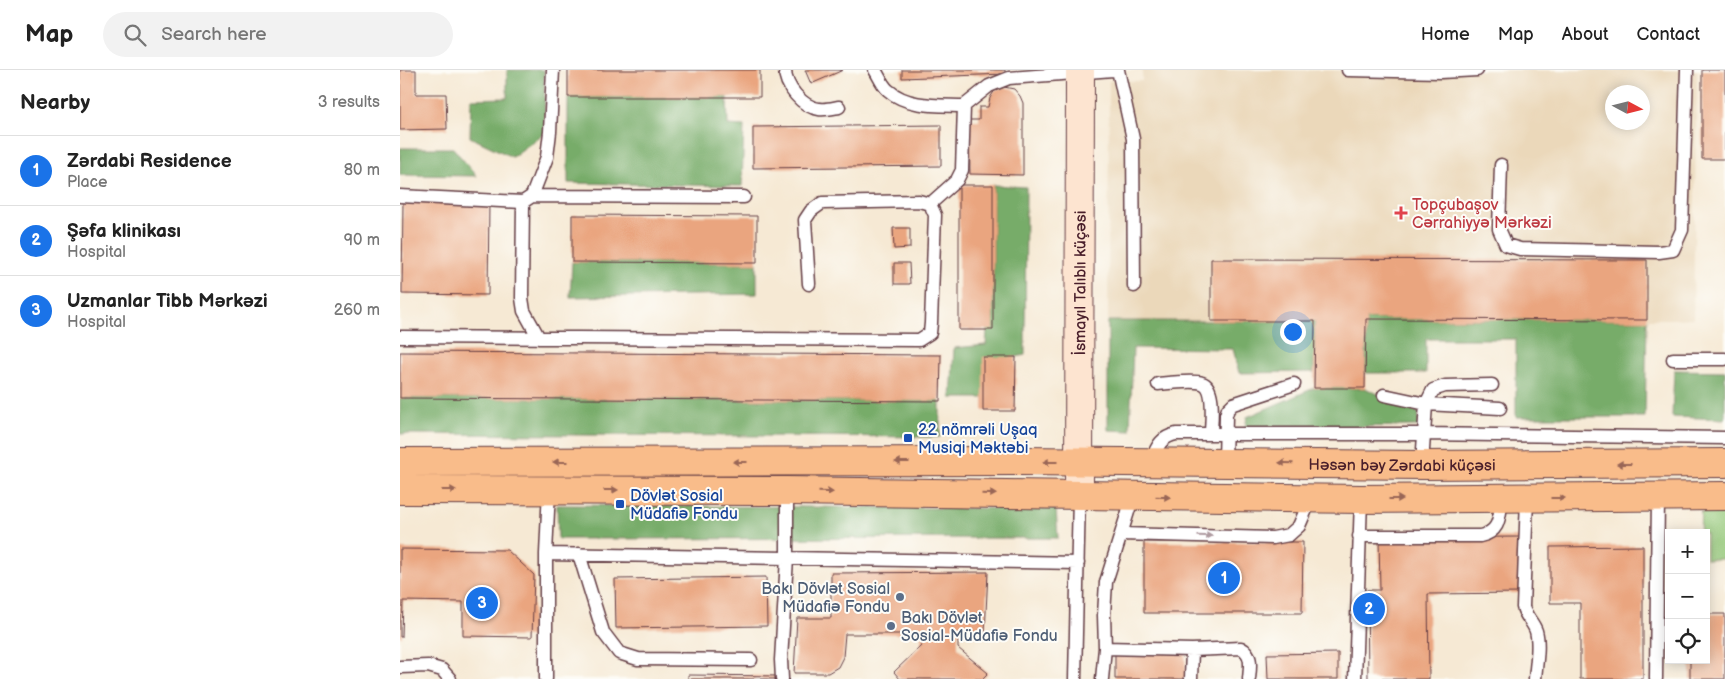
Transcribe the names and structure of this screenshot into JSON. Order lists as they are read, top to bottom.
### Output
{
  "streets": {
    "main road": ["Həsən bəy Zərdabi küçəsi"],
    "street": ["İsmayıl Talıblı küçəsi"]
  },
  "crossings": [
    ["İsmayıl Talıblı küçəsi", "Həsən bəy Zərdabi küçəsi"]
  ],
  "places": {
    "health": ["Topçubaşov Cərrahiyyə Mərkəzi"],
    "transit": ["22 nömrəli Uşaq Musiqi Məktəbi", "Dövlət Sosial Müdafiə Fondu"],
    "other": ["Bakı Dövlət Sosial Müdafiə Fondu", "Bakı Dövlət Sosial-Müdafiə Fondu"]
  },
  "north": "right",
  "page": {
    "header": "Map",
    "search": "Search here",
    "nav": [
      "Home",
      "Map",
      "About",
      "Contact"
    ],
    "heading": ["Nearby", "3 results"],
    "list": [
      {
        "mark": "1",
        "name": "Zərdabi Residence",
        "note": "Place",
        "value": "80 m"
      },
      {
        "mark": "2",
        "name": "Şəfa klinikası",
        "note": "Hospital",
        "value": "90 m"
      },
      {
        "mark": "3",
        "name": "Uzmanlar Tibb Mərkəzi",
        "note": "Hospital",
        "value": "260 m"
      }
    ],
    "map_buttons": ["+", "−"],
    "pins": ["1", "3", "2"]
  }
}
